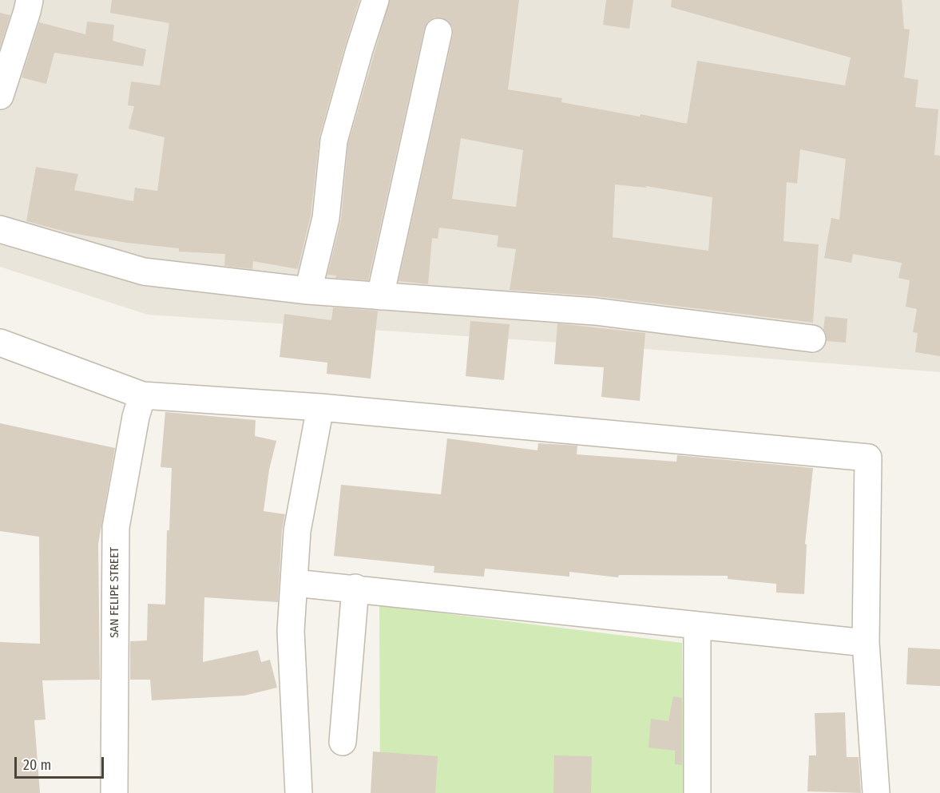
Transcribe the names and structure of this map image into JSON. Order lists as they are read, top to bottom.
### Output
{
  "streets": {
    "street": ["SAN FELIPE STREET"]
  },
  "scale_bar": "20 m"
}
